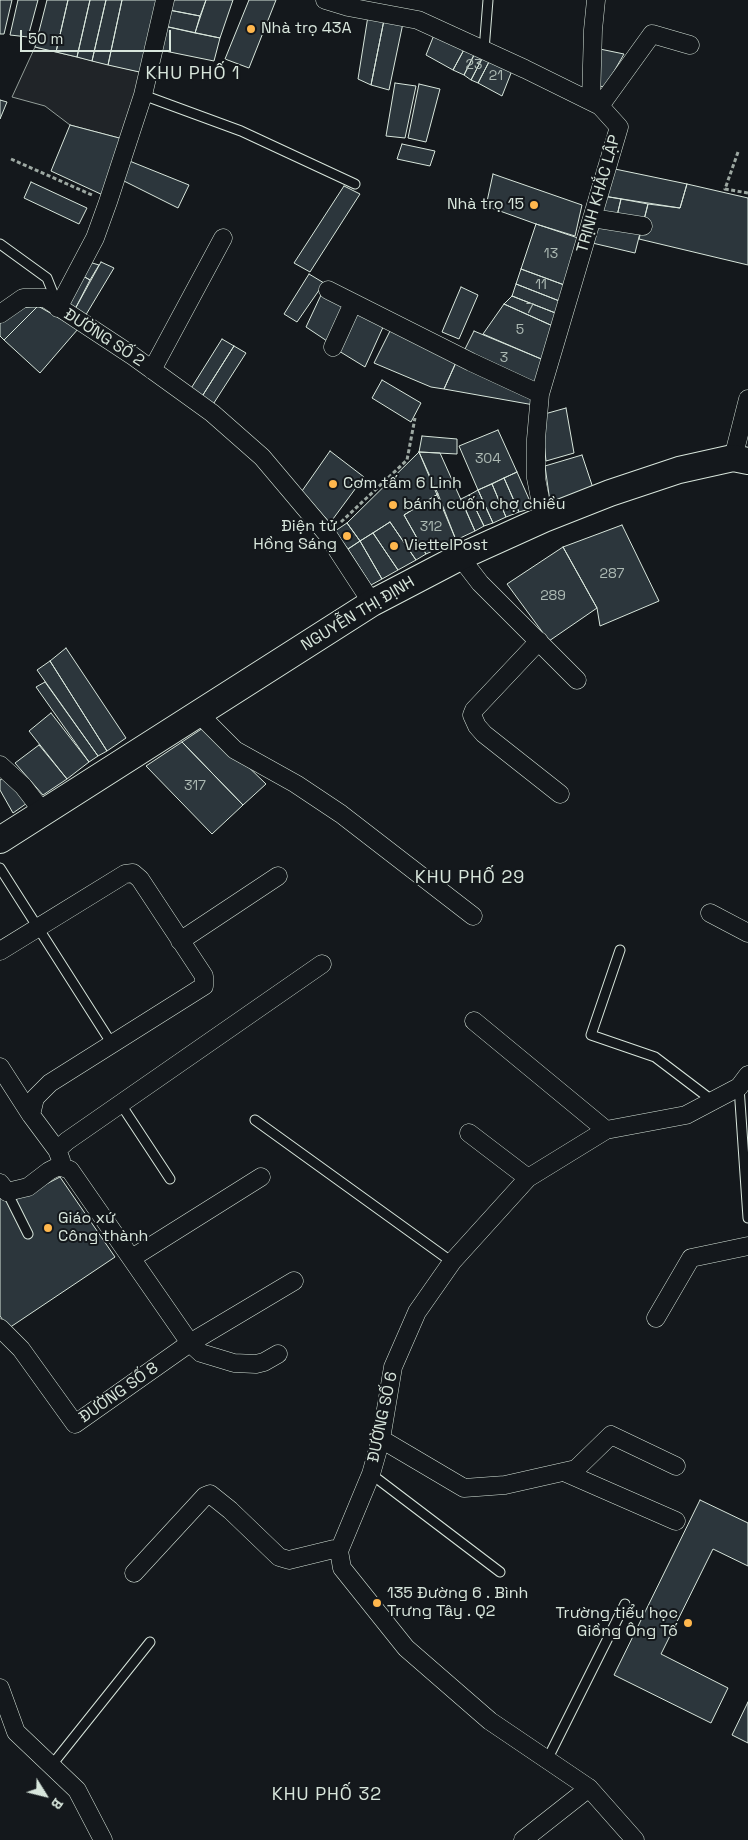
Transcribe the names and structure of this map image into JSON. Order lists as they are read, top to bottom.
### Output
{
  "streets": {
    "main road": ["NGUYỄN THỊ ĐỊNH"],
    "street": [
      "TRỊNH KHẮC LẬP",
      "ĐƯỜNG SỐ 2",
      "ĐƯỜNG SỐ 8",
      "ĐƯỜNG SỐ 6"
    ]
  },
  "crossings": [
    ["TRỊNH KHẮC LẬP", "NGUYỄN THỊ ĐỊNH"],
    ["ĐƯỜNG SỐ 2", "NGUYỄN THỊ ĐỊNH"]
  ],
  "districts": ["KHU PHỐ 1", "KHU PHỐ 29", "KHU PHỐ 32"],
  "places": [
    "Nhà trọ 43A",
    "Nhà trọ 15",
    "Cơm tấm 6 Linh",
    "bánh cuốn chợ chiều",
    "Điện tử Hồng Sáng",
    "ViettelPost",
    "Giáo xứ Công thành",
    "135 Đường 6 . Bình Trưng Tây . Q2",
    "Trường tiểu học Giồng Ông Tố"
  ],
  "house_numbers": [
    "23",
    "21",
    "13",
    "11",
    "7",
    "5",
    "3",
    "304",
    "312",
    "287",
    "289",
    "317"
  ],
  "scale_bar": "50 m",
  "north": "bottom right"
}
